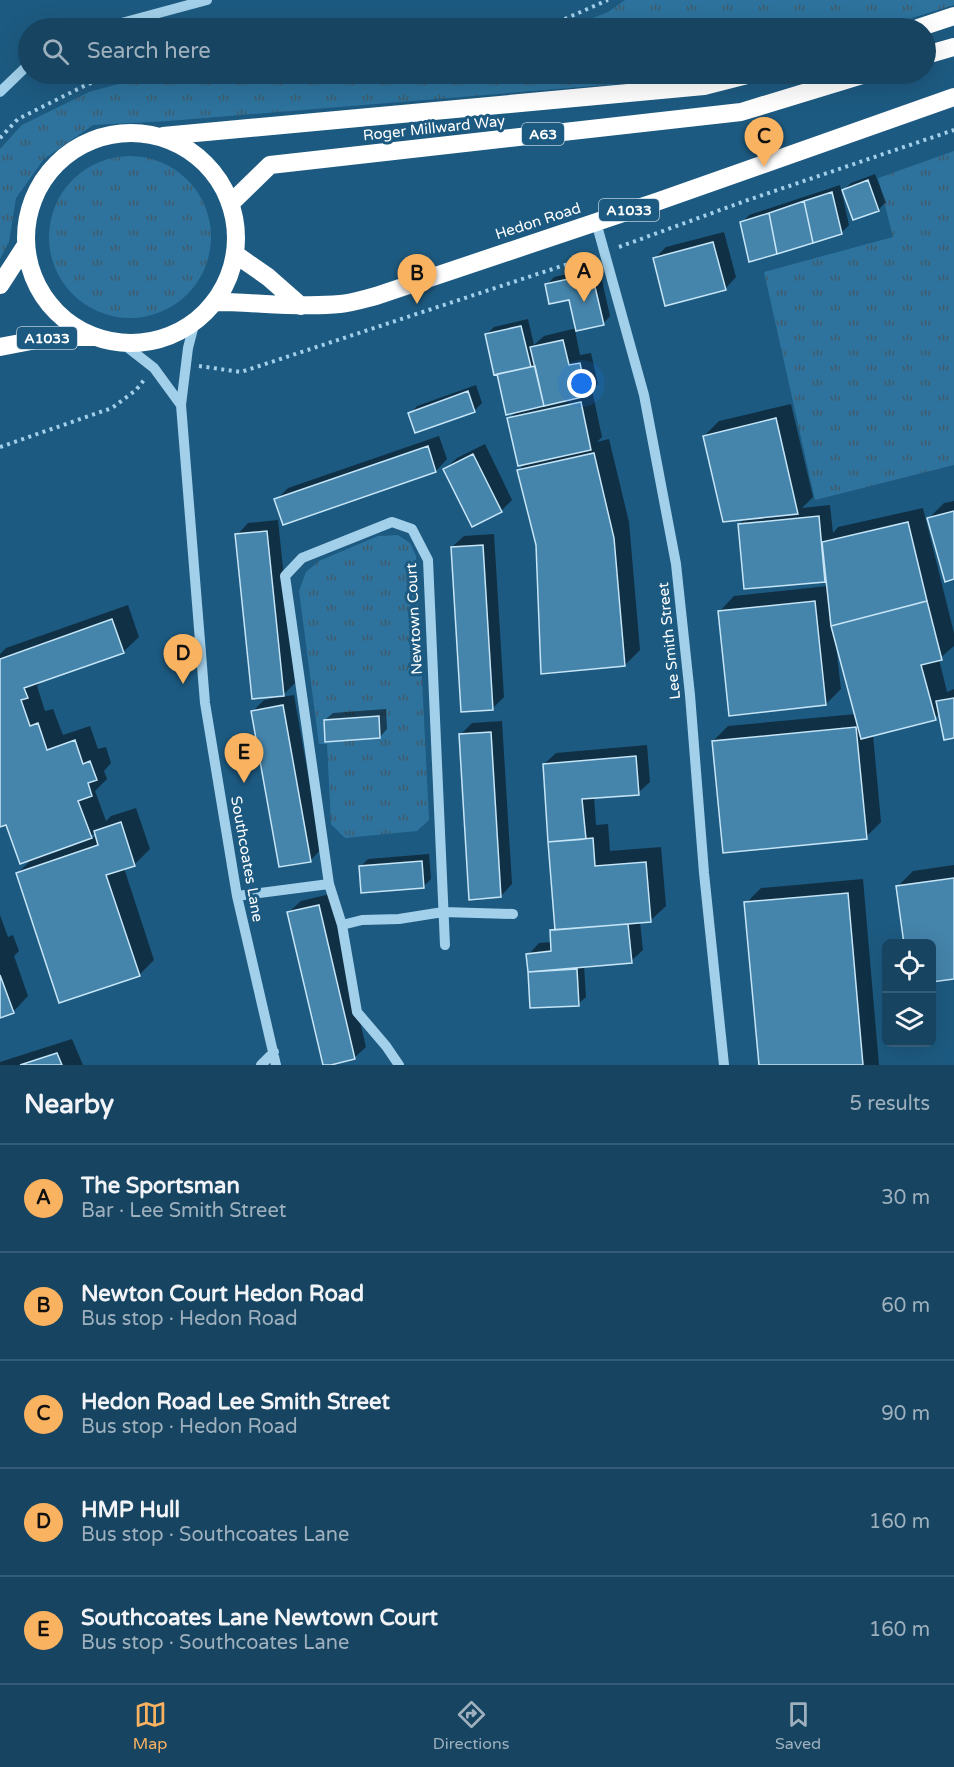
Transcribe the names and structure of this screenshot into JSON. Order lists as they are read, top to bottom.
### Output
{
  "streets": {
    "highway": [
      "Roger Millward Way",
      "A63",
      "A1033",
      "Hedon Road"
    ],
    "street": ["Newtown Court", "Lee Smith Street", "Southcoates Lane"]
  },
  "crossings": [
    ["Roger Millward Way", "A1033"],
    ["Roger Millward Way", "Southcoates Lane"],
    ["A1033", "Hedon Road"],
    ["A1033", "Southcoates Lane"],
    ["Hedon Road", "Lee Smith Street"]
  ],
  "page": {
    "search": "Search here",
    "pins": [
      "C",
      "A",
      "B",
      "D",
      "E"
    ],
    "heading": ["Nearby", "5 results"],
    "list": [
      {
        "mark": "A",
        "name": "The Sportsman",
        "note": "Bar · Lee Smith Street",
        "value": "30 m"
      },
      {
        "mark": "B",
        "name": "Newton Court Hedon Road",
        "note": "Bus stop · Hedon Road",
        "value": "60 m"
      },
      {
        "mark": "C",
        "name": "Hedon Road Lee Smith Street",
        "note": "Bus stop · Hedon Road",
        "value": "90 m"
      },
      {
        "mark": "D",
        "name": "HMP Hull",
        "note": "Bus stop · Southcoates Lane",
        "value": "160 m"
      },
      {
        "mark": "E",
        "name": "Southcoates Lane Newtown Court",
        "note": "Bus stop · Southcoates Lane",
        "value": "160 m"
      }
    ],
    "nav": ["Map", "Directions", "Saved"]
  }
}
